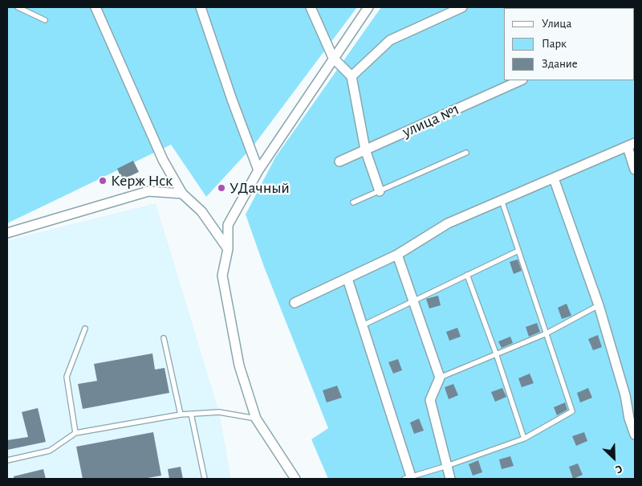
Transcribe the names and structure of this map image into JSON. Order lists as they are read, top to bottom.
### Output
{
  "streets": {
    "street": ["улица №1"]
  },
  "places": ["Керж Нск", "УДачный"],
  "legend": ["Улица", "Парк", "Здание"],
  "north": "bottom right"
}
